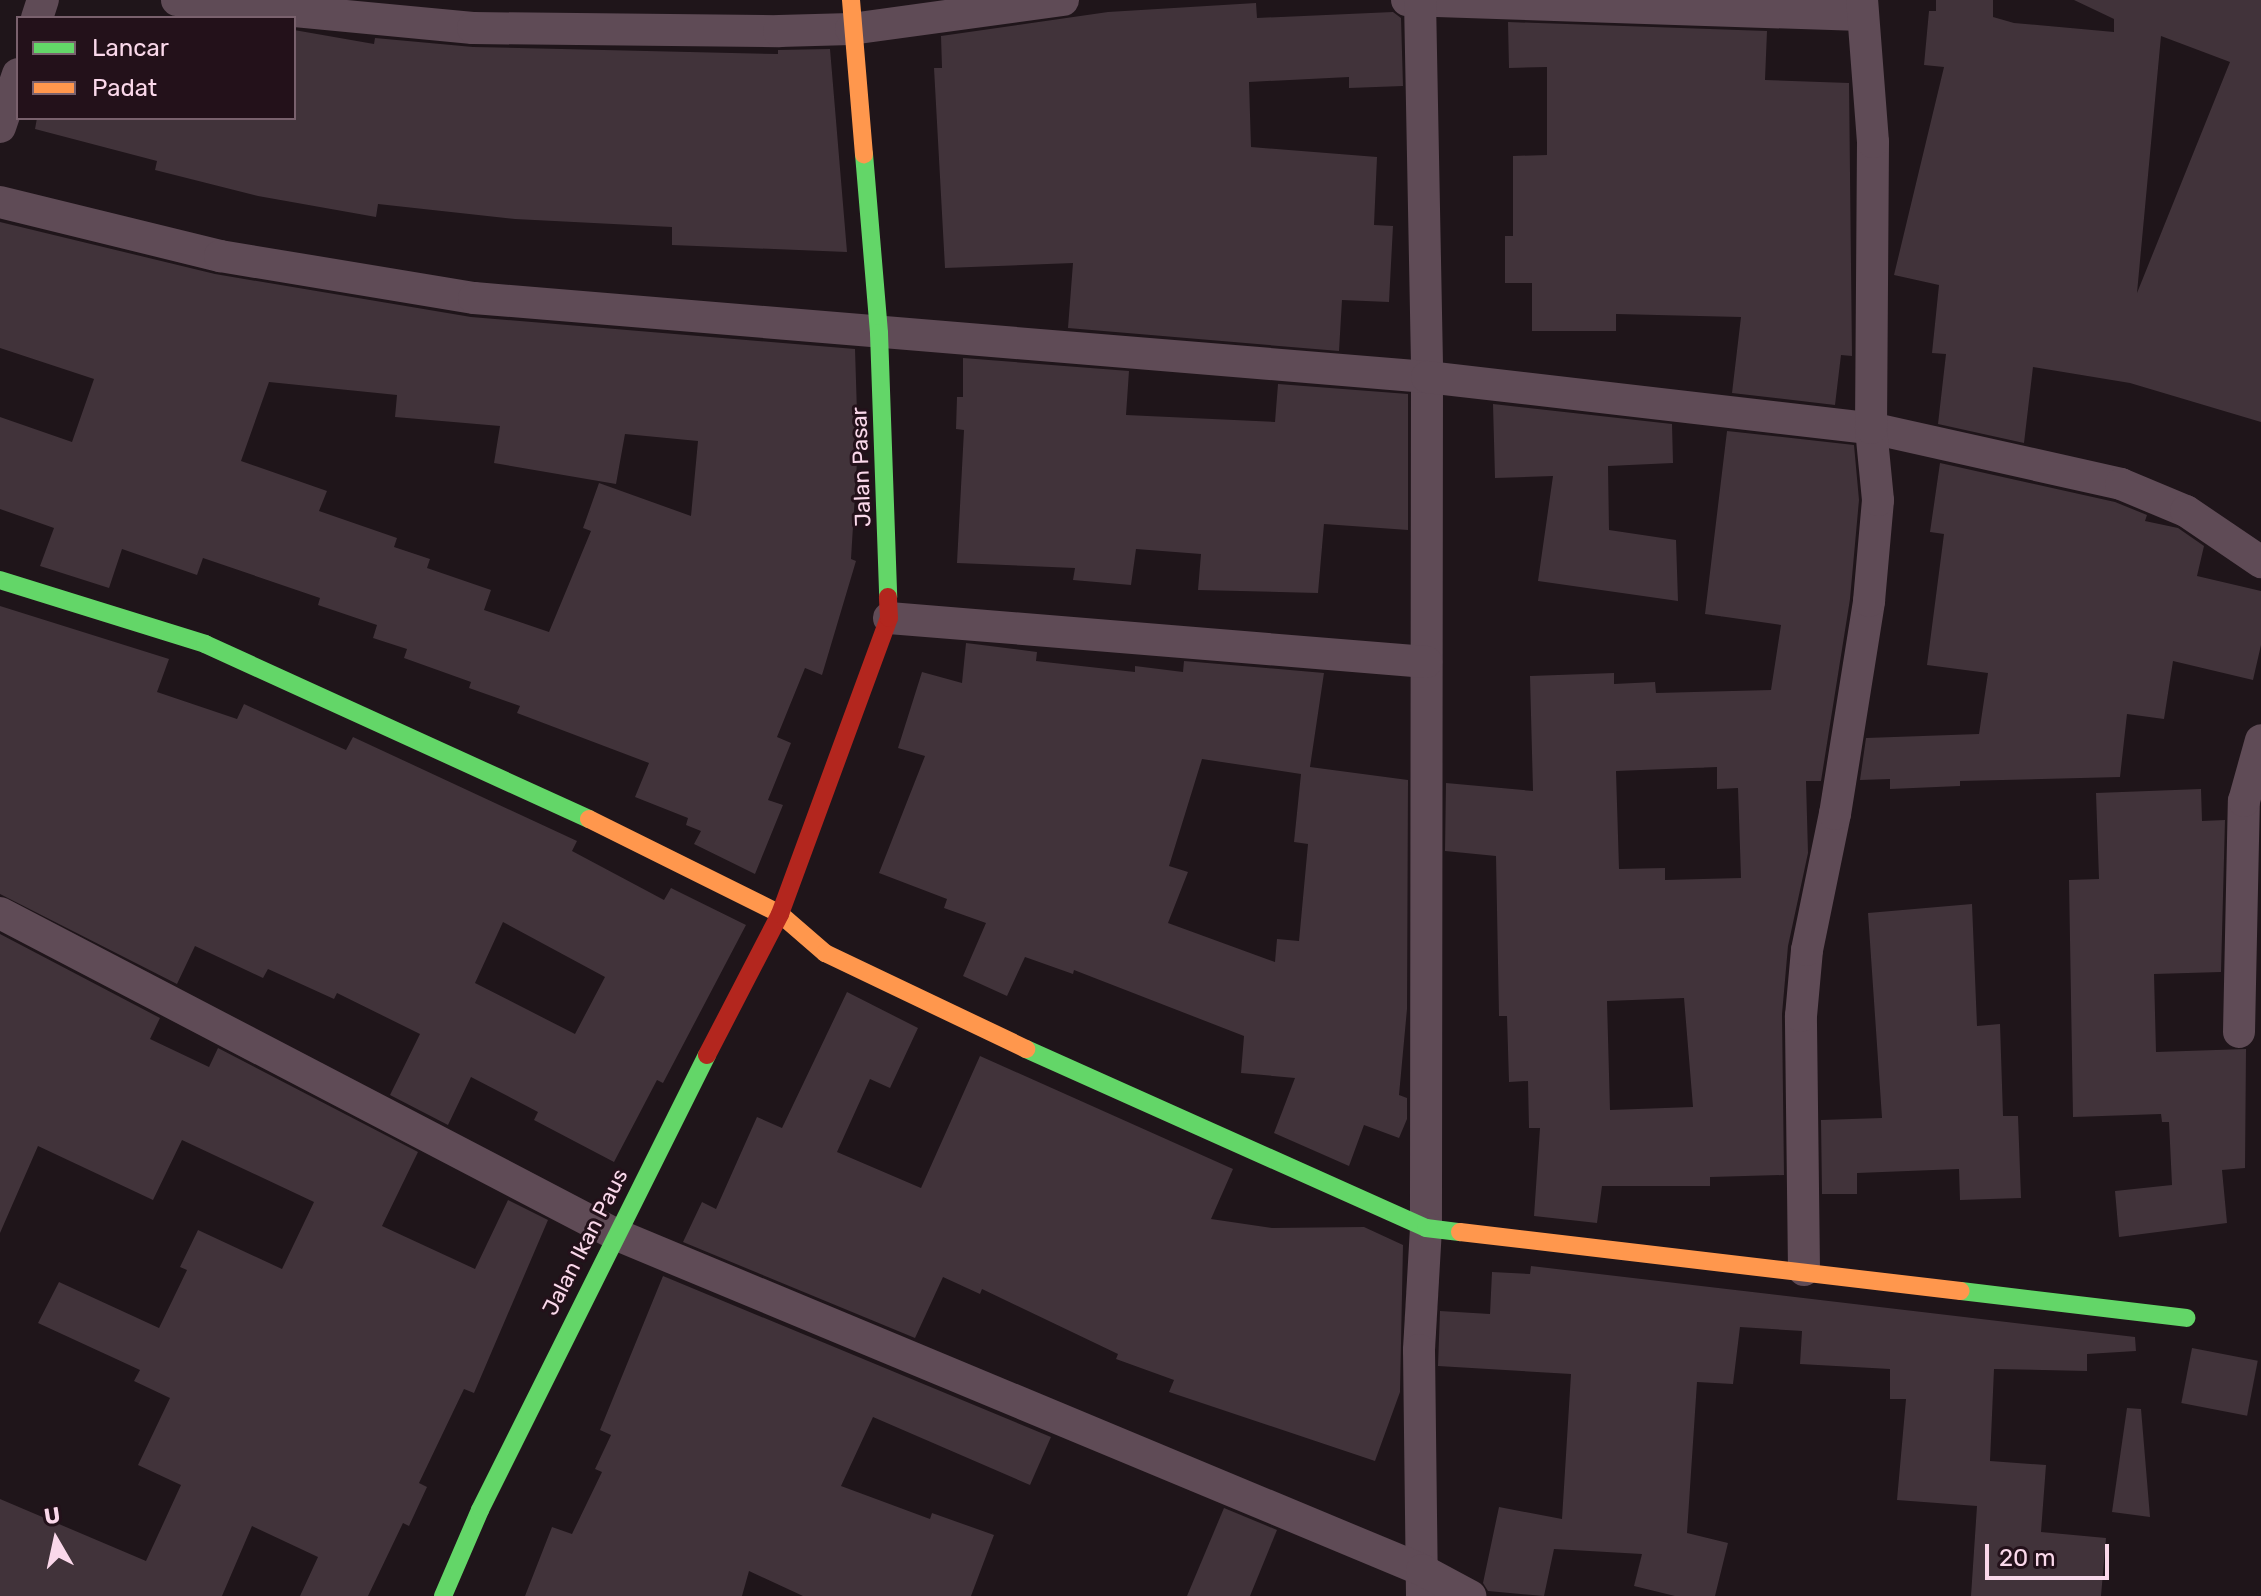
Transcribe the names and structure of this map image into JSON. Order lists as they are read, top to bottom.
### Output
{
  "streets": {
    "street": ["Jalan Pasar", "Jalan Ikan Paus"]
  },
  "crossings": [
    ["Jalan Pasar", "Jalan Ikan Paus"]
  ],
  "legend": ["Lancar", "Padat"],
  "scale_bar": "20 m",
  "north": "top"
}
